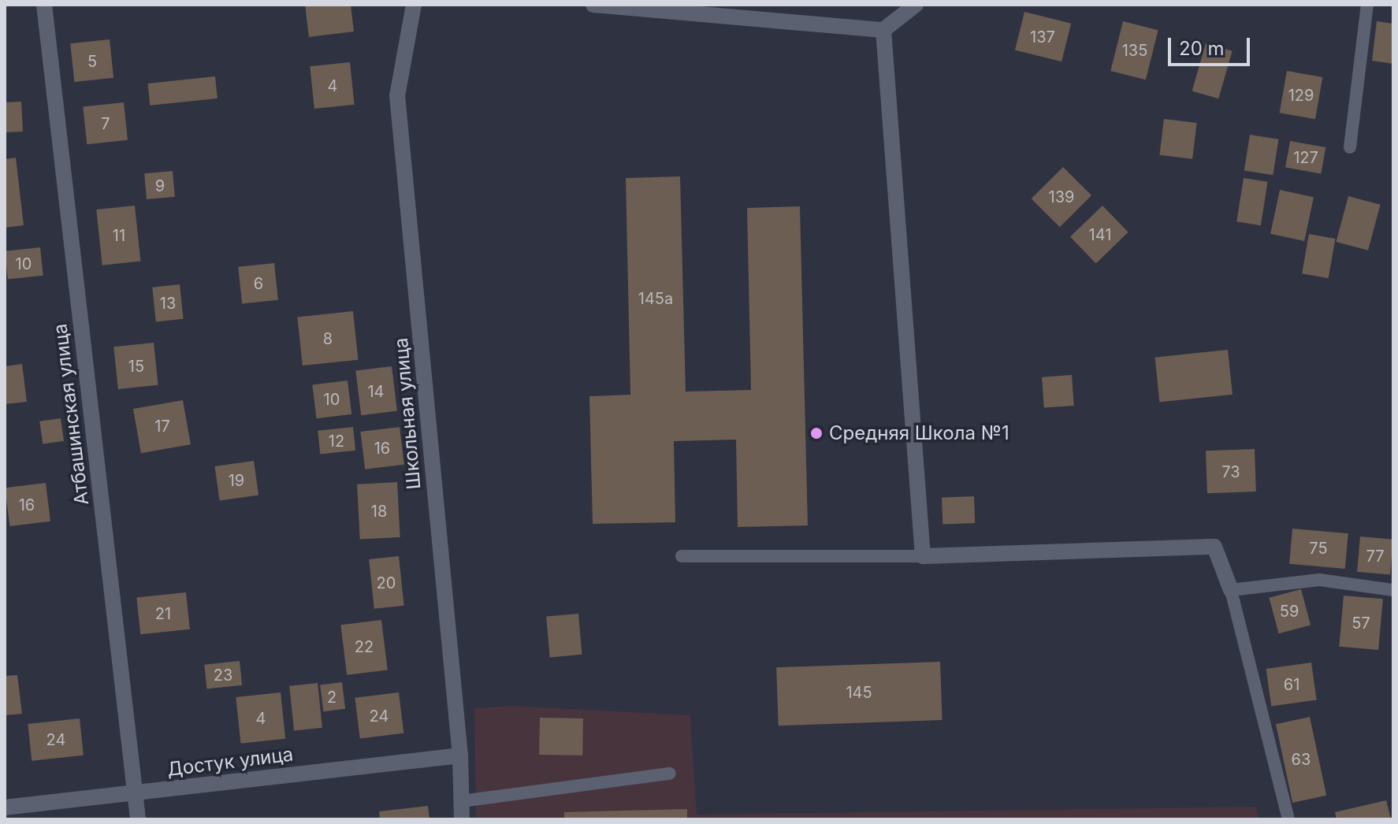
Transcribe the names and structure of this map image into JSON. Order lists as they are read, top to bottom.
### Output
{
  "streets": {
    "street": ["Школьная улица", "Атбашинская улица", "Достук улица"]
  },
  "crossings": [
    ["Школьная улица", "Достук улица"],
    ["Атбашинская улица", "Достук улица"]
  ],
  "places": ["Средняя Школа №1"],
  "house_numbers": [
    "137",
    "135",
    "5",
    "4",
    "129",
    "7",
    "127",
    "9",
    "139",
    "141",
    "11",
    "10",
    "6",
    "145а",
    "13",
    "8",
    "15",
    "14",
    "10",
    "17",
    "12",
    "16",
    "73",
    "19",
    "16",
    "18",
    "75",
    "77",
    "20",
    "59",
    "21",
    "57",
    "22",
    "23",
    "61",
    "145",
    "2",
    "24",
    "4",
    "24",
    "63"
  ],
  "scale_bar": "20 m"
}
